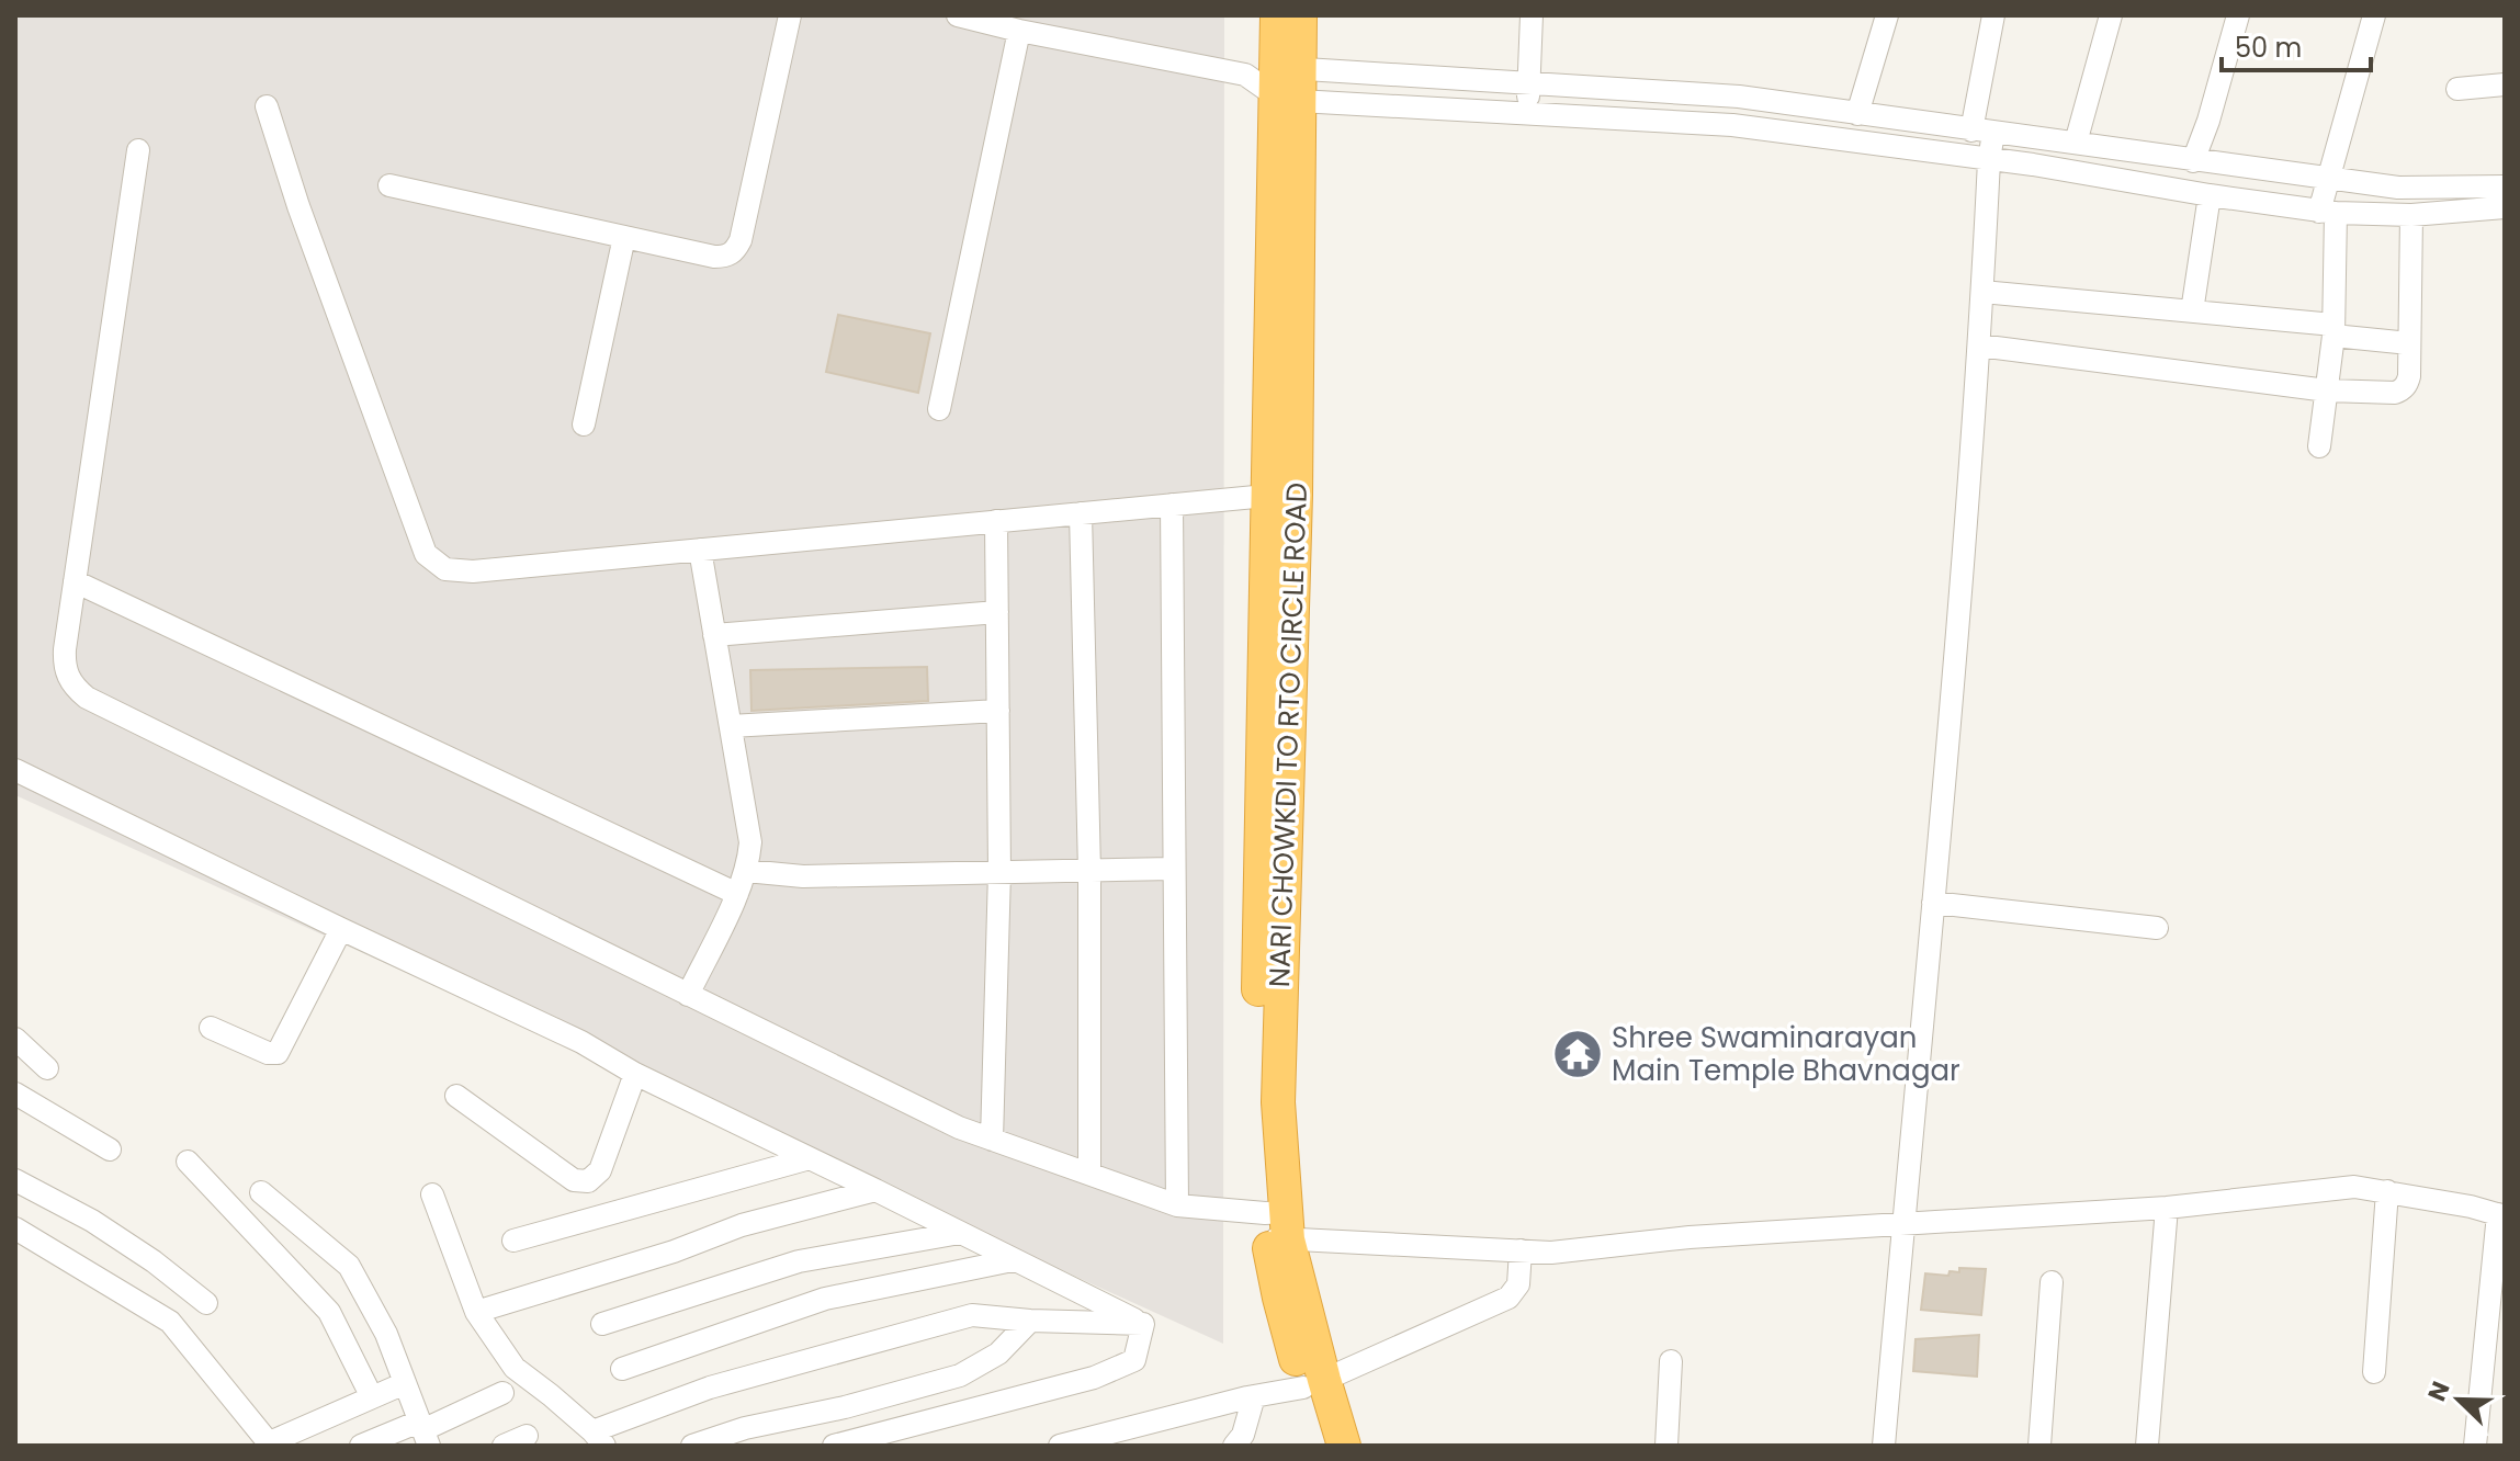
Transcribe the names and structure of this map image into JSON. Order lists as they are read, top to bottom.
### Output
{
  "streets": {
    "highway": ["NARI CHOWKDI TO RTO CIRCLE ROAD"]
  },
  "places": {
    "temple": ["Shree Swaminarayan Main Temple Bhavnagar"]
  },
  "scale_bar": "50 m",
  "north": "top left"
}
